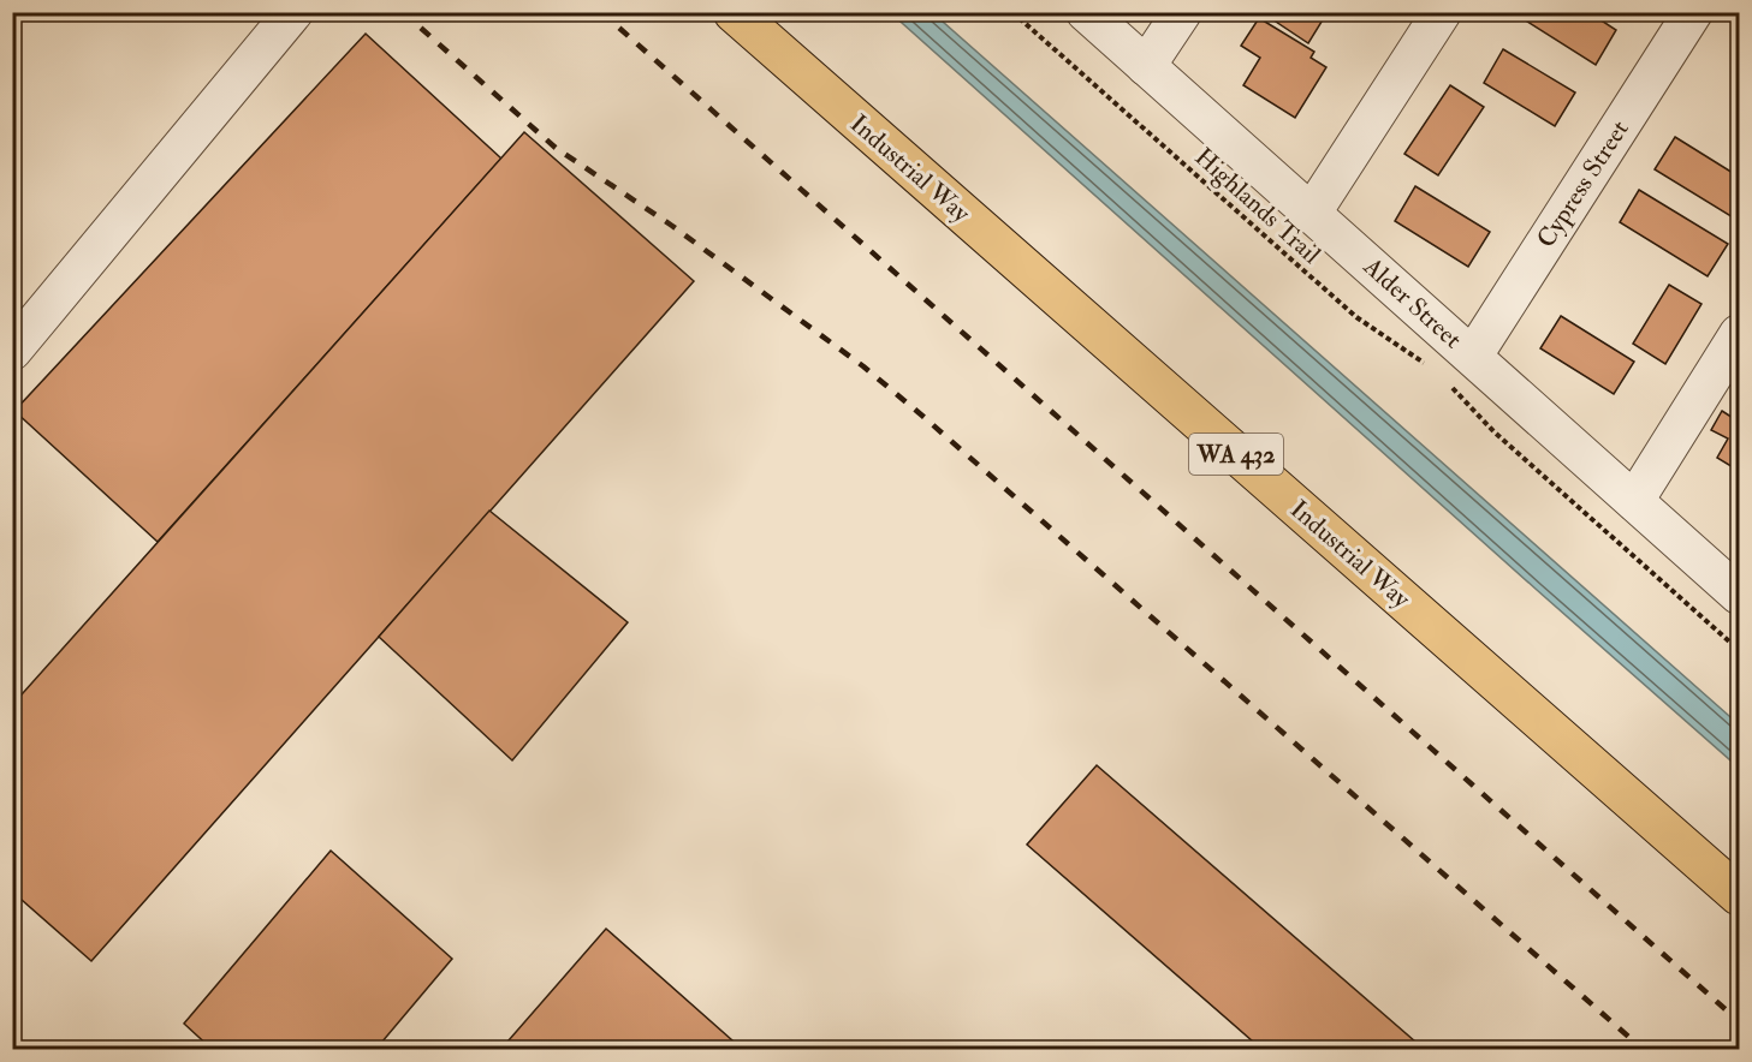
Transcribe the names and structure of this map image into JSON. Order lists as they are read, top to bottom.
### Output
{
  "streets": {
    "main road": ["Industrial Way", "WA 432"],
    "street": ["Cypress Street", "Alder Street"],
    "path": ["Highlands Trail"]
  },
  "crossings": [
    ["Cypress Street", "Alder Street"]
  ]
}
